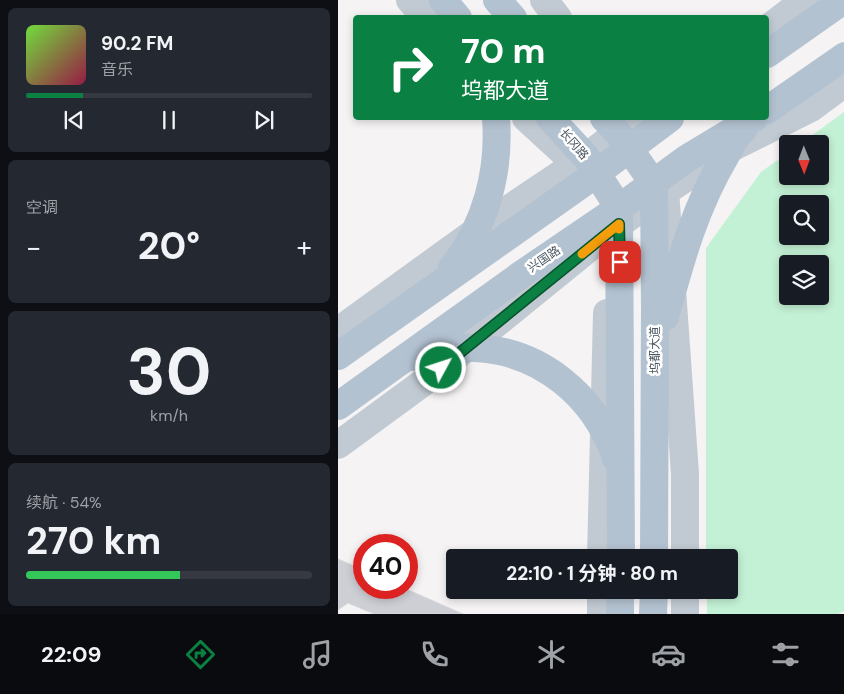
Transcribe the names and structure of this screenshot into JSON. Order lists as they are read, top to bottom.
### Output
{
  "streets": {
    "main road": ["长冈路", "兴国路", "坞都大道"]
  },
  "crossings": [
    ["兴国路", "坞都大道"]
  ],
  "north": "bottom",
  "page": {
    "turn": ["70 m", "坞都大道"],
    "song": ["90.2 FM", "音乐"],
    "tile": [
      "空调",
      ["30", "km/h"],
      ["续航 · 54%", "270 km"]
    ],
    "heat": ["−", "20°", "+"],
    "limit": "40",
    "trip": "22:10 · 1 分钟 · 80 m",
    "tabs": "22:09"
  }
}
